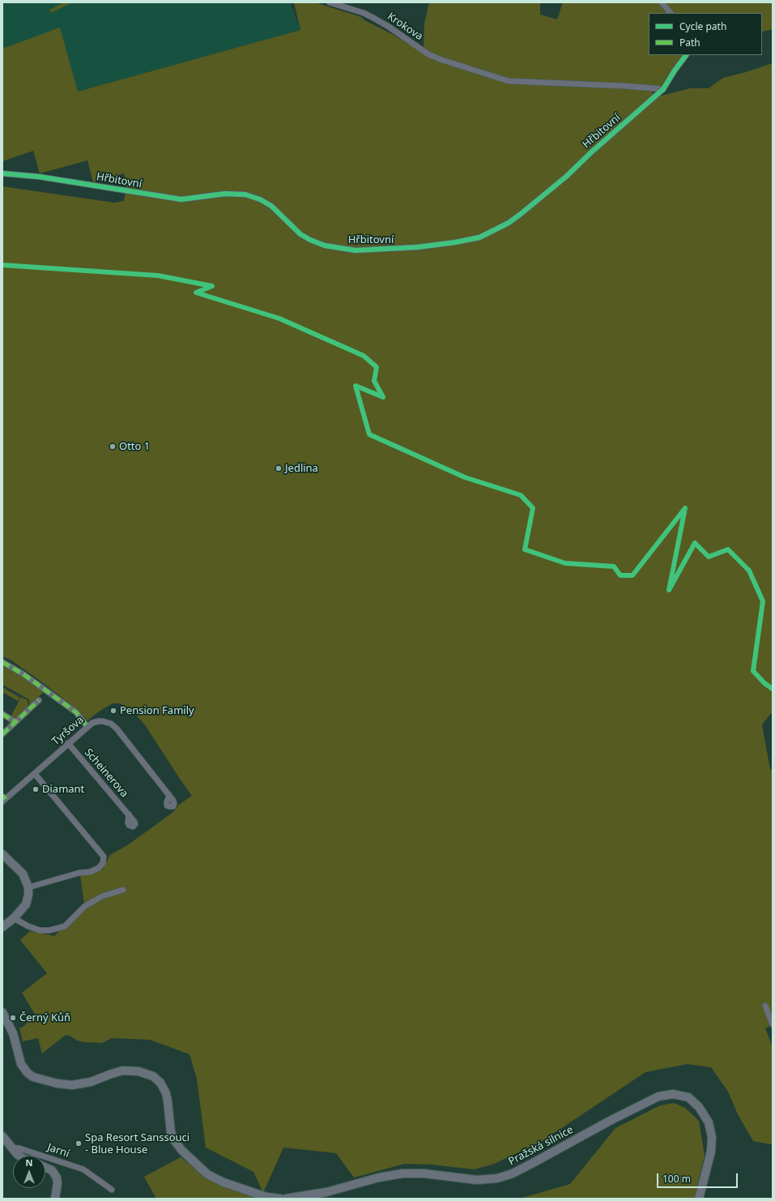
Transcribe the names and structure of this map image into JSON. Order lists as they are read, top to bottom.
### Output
{
  "streets": {
    "street": [
      "Krokova",
      "Hřbitovní",
      "Tyršova",
      "Scheinerova",
      "Pražská silnice",
      "Jarní"
    ]
  },
  "crossings": [
    ["Krokova", "Hřbitovní"],
    ["Tyršova", "Scheinerova"]
  ],
  "places": [
    "Otto 1",
    "Jedlina",
    "Pension Family",
    "Diamant",
    "Černý Kůň",
    "Spa Resort Sanssouci - Blue House"
  ],
  "legend": ["Cycle path", "Path"],
  "scale_bar": "100 m",
  "north": "top"
}
